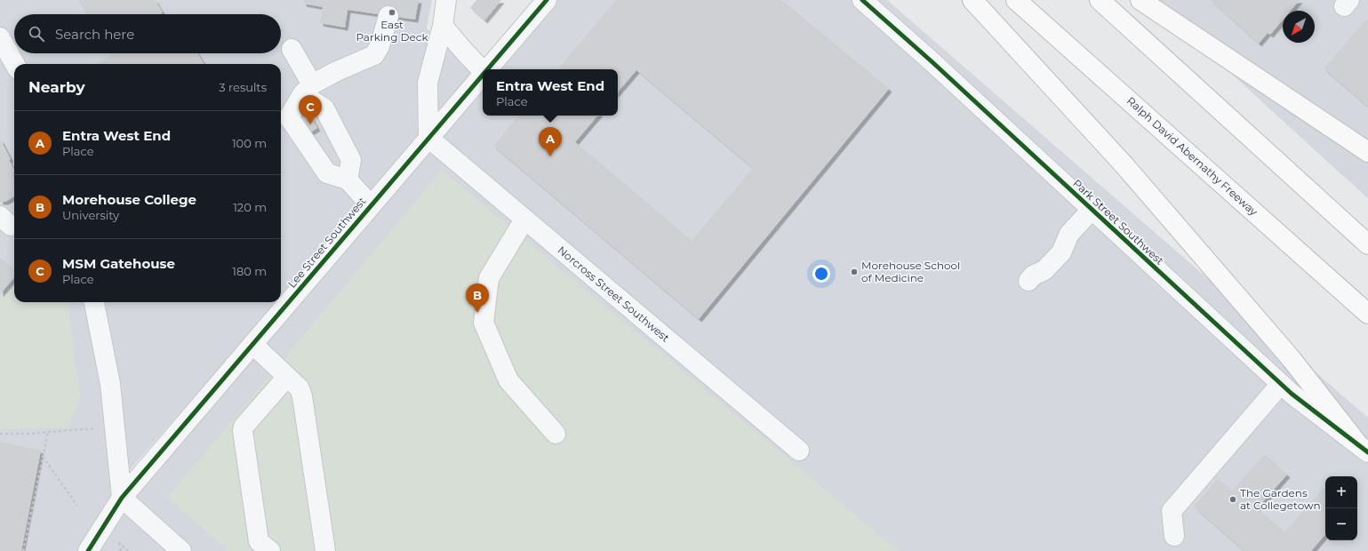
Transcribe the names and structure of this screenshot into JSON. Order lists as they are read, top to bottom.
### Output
{
  "streets": {
    "highway": ["Ralph David Abernathy Freeway"],
    "street": ["Park Street Southwest", "Lee Street Southwest", "Norcross Street Southwest"]
  },
  "crossings": [
    ["Lee Street Southwest", "Norcross Street Southwest"]
  ],
  "places": ["East Parking Deck", "Morehouse School of Medicine", "The Gardens at Collegetown"],
  "north": "bottom left",
  "page": {
    "search": "Search here",
    "heading": ["Nearby", "3 results"],
    "popup": ["Entra West End", "Place"],
    "pins": ["C", "A", "B"],
    "list": [
      {
        "mark": "A",
        "name": "Entra West End",
        "note": "Place",
        "value": "100 m"
      },
      {
        "mark": "B",
        "name": "Morehouse College",
        "note": "University",
        "value": "120 m"
      },
      {
        "mark": "C",
        "name": "MSM Gatehouse",
        "note": "Place",
        "value": "180 m"
      }
    ],
    "map_buttons": ["+", "−"]
  }
}
